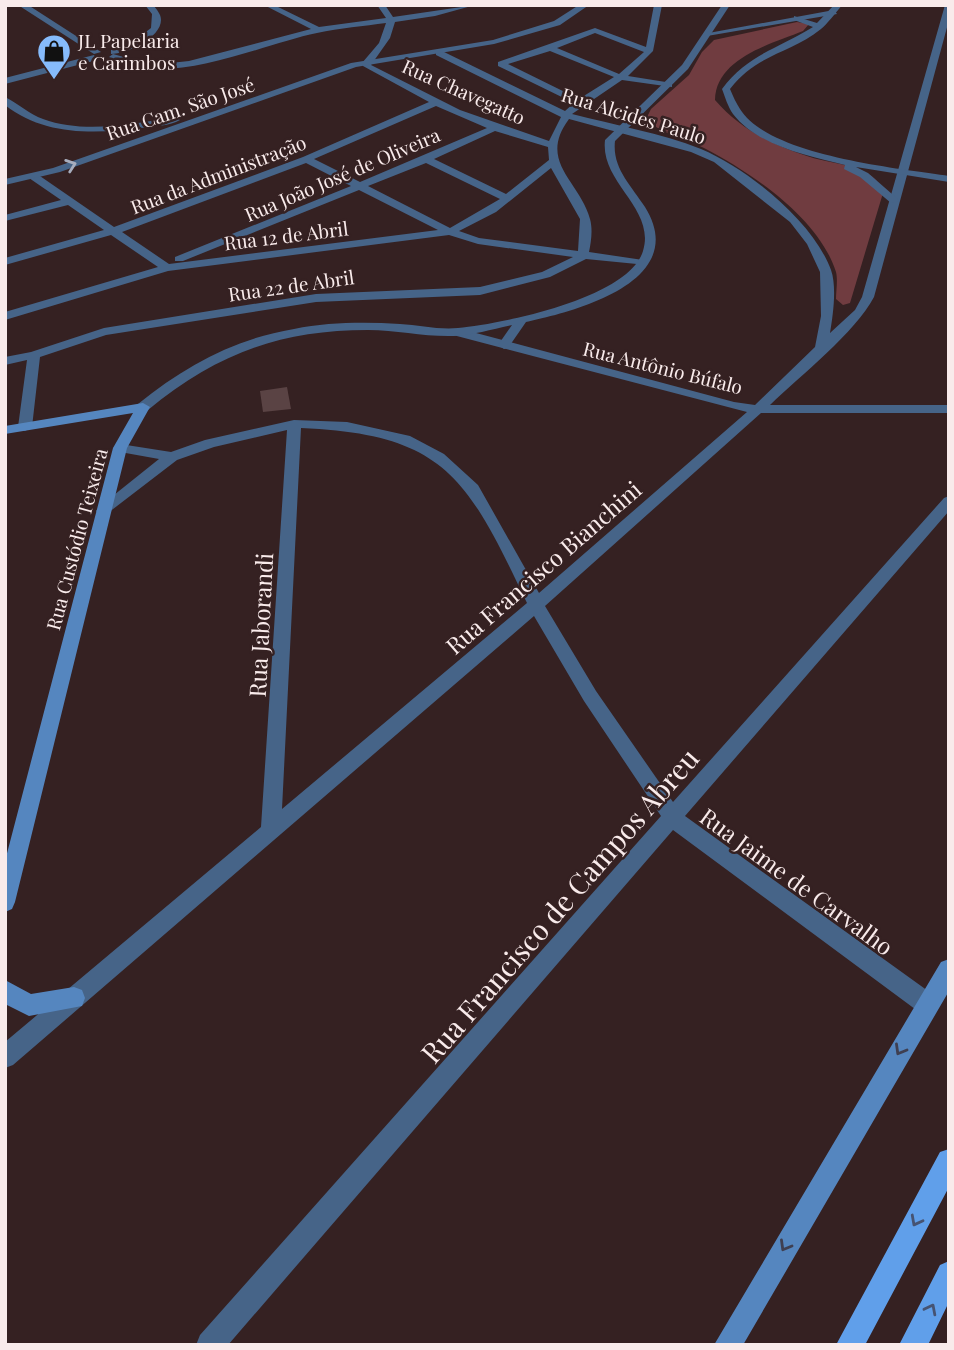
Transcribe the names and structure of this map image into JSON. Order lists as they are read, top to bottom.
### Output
{
  "streets": {
    "main road": ["Rua Custódio Teixeira"],
    "street": [
      "Rua Chavegatto",
      "Rua Cam. São José",
      "Rua Alcides Paulo",
      "Rua da Administração",
      "Rua João José de Oliveira",
      "Rua 12 de Abril",
      "Rua 22 de Abril",
      "Rua Antônio Búfalo",
      "Rua Francisco Bianchini",
      "Rua Jaborandi",
      "Rua Jaime de Carvalho",
      "Rua Francisco de Campos Abreu"
    ]
  },
  "crossings": [
    ["Rua Chavegatto", "Rua Cam. São José"],
    ["Rua Chavegatto", "Rua da Administração"],
    ["Rua Chavegatto", "Rua João José de Oliveira"],
    ["Rua Cam. São José", "Rua Alcides Paulo"],
    ["Rua Alcides Paulo", "Rua Francisco Bianchini"],
    ["Rua João José de Oliveira", "Rua 12 de Abril"],
    ["Rua Antônio Búfalo", "Rua Custódio Teixeira"],
    ["Rua Antônio Búfalo", "Rua Francisco Bianchini"],
    ["Rua Custódio Teixeira", "Rua Jaime de Carvalho"],
    ["Rua Francisco Bianchini", "Rua Jaborandi"],
    ["Rua Francisco Bianchini", "Rua Jaime de Carvalho"],
    ["Rua Jaborandi", "Rua Jaime de Carvalho"],
    ["Rua Jaime de Carvalho", "Rua Francisco de Campos Abreu"]
  ],
  "places": {
    "shop": ["JL Papelaria e Carimbos"]
  }
}
